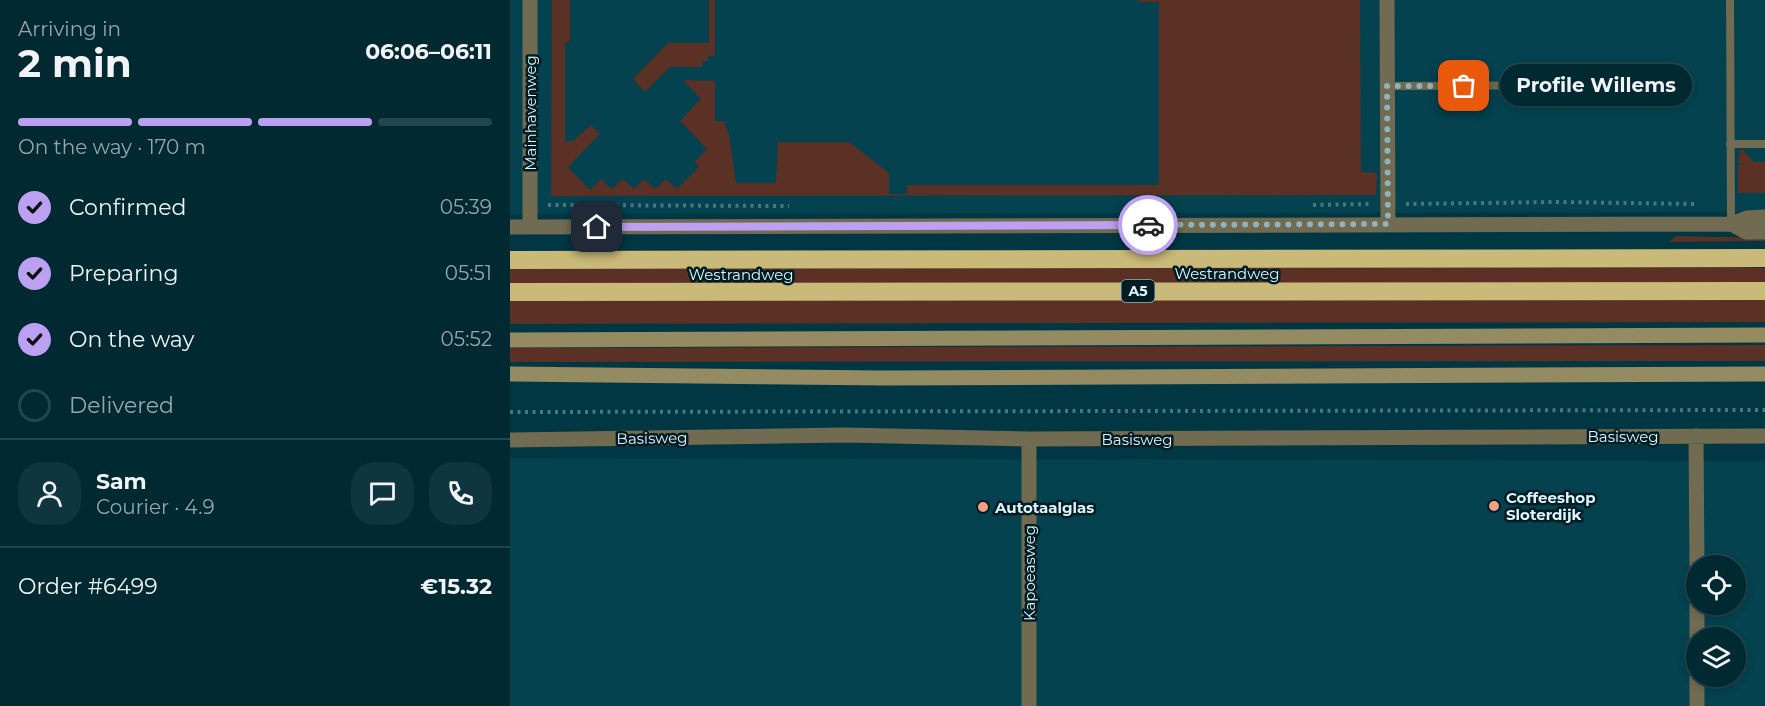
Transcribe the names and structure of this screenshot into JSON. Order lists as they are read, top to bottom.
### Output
{
  "streets": {
    "highway": ["Westrandweg", "A5"],
    "street": ["Mainhavenweg", "Basisweg", "Kapoeasweg"]
  },
  "crossings": [
    ["Basisweg", "Kapoeasweg"]
  ],
  "places": ["Profile Willems", "Coffeeshop Sloterdijk", "Autotaalglas"],
  "page": {
    "heading": ["2 min", "Arriving in", "06:06–06:11"],
    "panel": [
      "Sam",
      "Courier · 4.9",
      "Order #6499",
      "€15.32"
    ],
    "bubble": "Profile Willems",
    "bar": "On the way · 170 m",
    "list": [
      ["Confirmed", "05:39"],
      ["Preparing", "05:51"],
      ["On the way", "05:52"],
      "Delivered"
    ]
  }
}
